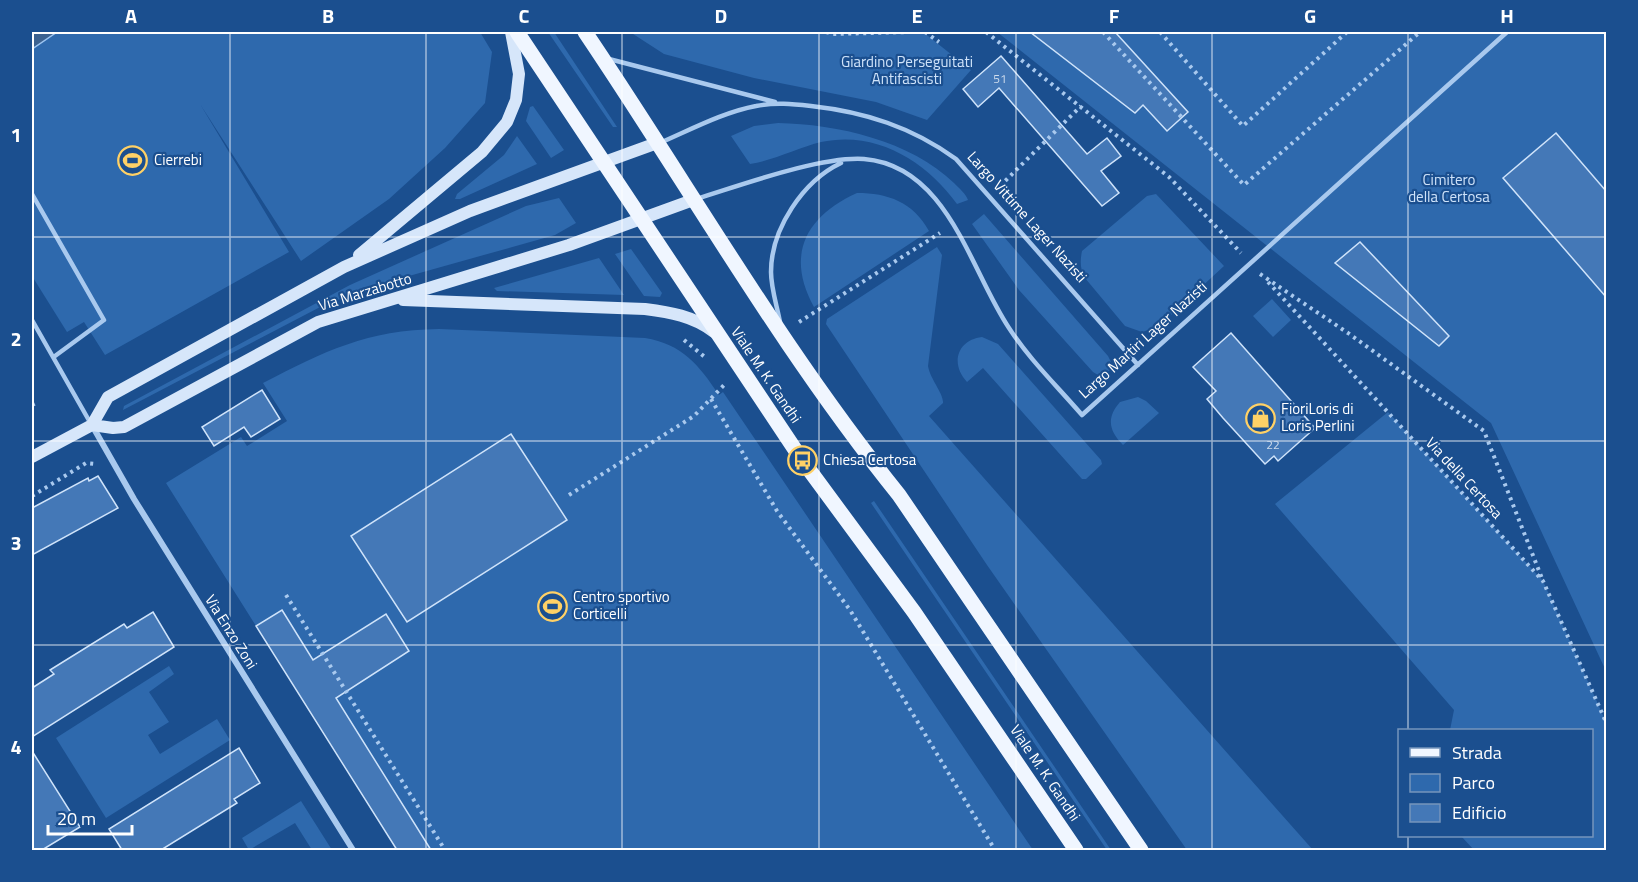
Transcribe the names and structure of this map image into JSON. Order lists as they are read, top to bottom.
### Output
{
  "streets": {
    "main road": ["Viale M. K. Gandhi"],
    "street": [
      "Largo Vittime Lager Nazisti",
      "Via Marzabotto",
      "Largo Martiri Lager Nazisti",
      "Via Enzo Zoni"
    ],
    "path": ["Via della Certosa"]
  },
  "crossings": [
    ["Largo Vittime Lager Nazisti", "Via Marzabotto"],
    ["Largo Vittime Lager Nazisti", "Largo Martiri Lager Nazisti"],
    ["Via Marzabotto", "Largo Martiri Lager Nazisti"],
    ["Via Marzabotto", "Viale M. K. Gandhi"],
    ["Via Marzabotto", "Via Enzo Zoni"]
  ],
  "parks": ["Giardino Perseguitati Antifascisti", "Cimitero della Certosa"],
  "places": {
    "sports": ["Cierrebi", "Centro sportivo Corticelli"],
    "shop": ["FioriLoris di Loris Perlini"],
    "bus stop": ["Chiesa Certosa"]
  },
  "house_numbers": ["51", "22"],
  "legend": ["Strada", "Parco", "Edificio"],
  "scale_bar": "20 m",
  "grid": {
    "columns": [
      "A",
      "B",
      "C",
      "D",
      "E",
      "F",
      "G",
      "H"
    ],
    "rows": [
      "1",
      "2",
      "3",
      "4"
    ]
  }
}
